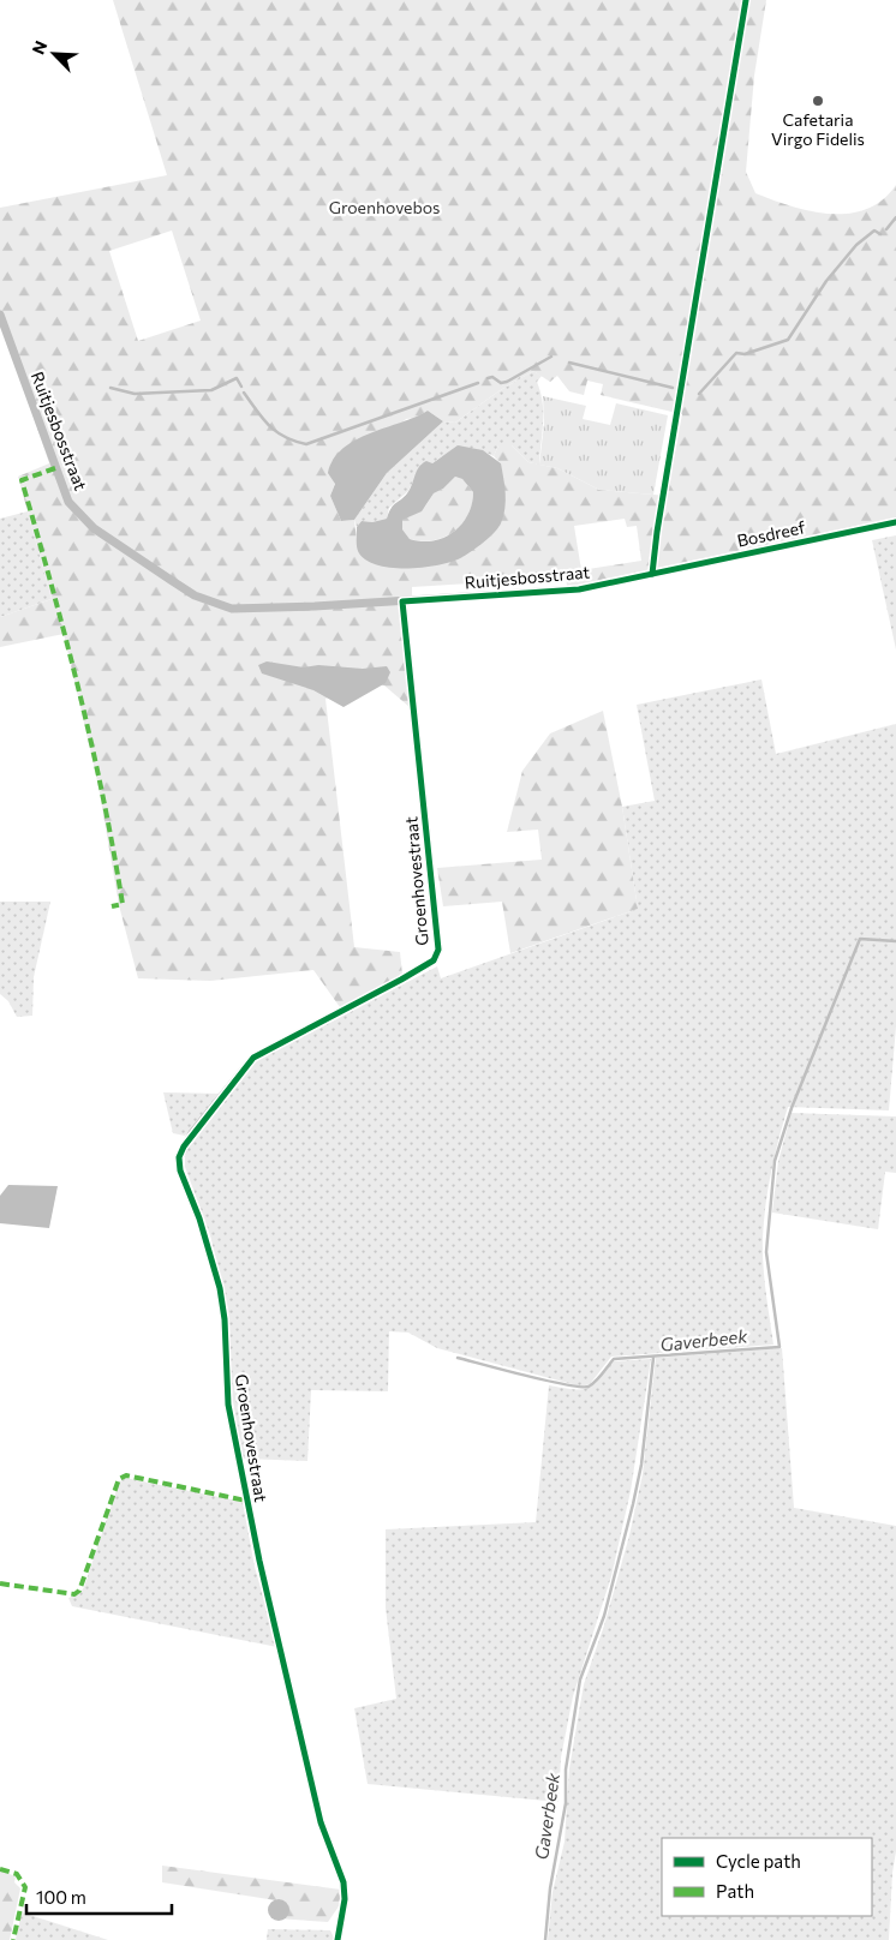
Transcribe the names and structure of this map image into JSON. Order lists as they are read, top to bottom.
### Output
{
  "streets": {
    "street": ["Ruitjesbosstraat", "Bosdreef", "Groenhovestraat"]
  },
  "crossings": [
    ["Ruitjesbosstraat", "Bosdreef"],
    ["Ruitjesbosstraat", "Groenhovestraat"]
  ],
  "water": ["Gaverbeek"],
  "parks": ["Groenhovebos"],
  "places": ["Cafetaria Virgo Fidelis"],
  "legend": ["Cycle path", "Path"],
  "scale_bar": "100 m",
  "north": "top left"
}
